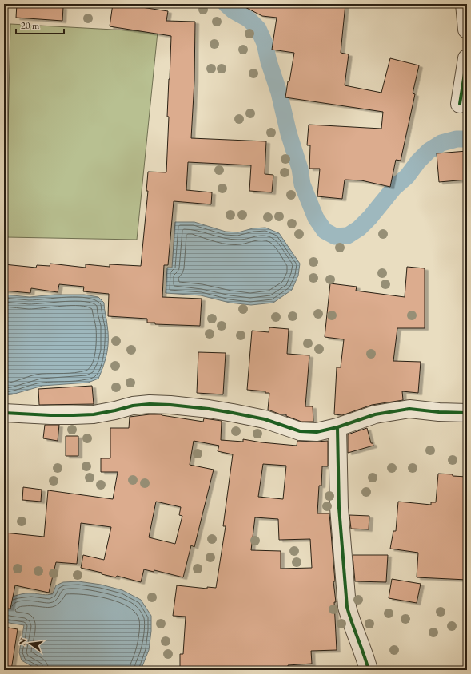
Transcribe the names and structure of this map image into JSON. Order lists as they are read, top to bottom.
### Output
{
  "scale_bar": "20 m",
  "north": "left"
}
